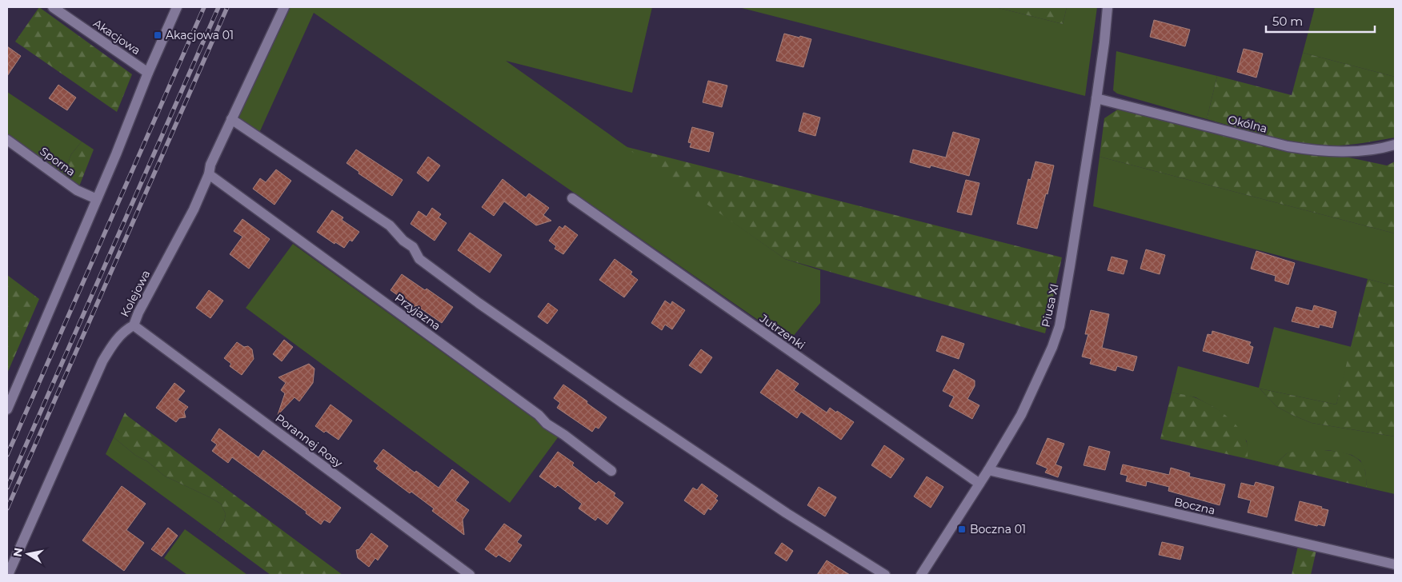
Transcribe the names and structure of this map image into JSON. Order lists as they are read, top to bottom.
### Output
{
  "streets": {
    "street": [
      "Akacjowa",
      "Okólna",
      "Sporna",
      "Kolejowa",
      "Piusa XI",
      "Przyjazna",
      "Jutrzenki",
      "Porannej Rosy",
      "Boczna"
    ]
  },
  "crossings": [
    ["Okólna", "Piusa XI"],
    ["Kolejowa", "Przyjazna"],
    ["Kolejowa", "Porannej Rosy"],
    ["Piusa XI", "Jutrzenki"],
    ["Piusa XI", "Boczna"]
  ],
  "places": {
    "transit": ["Akacjowa 01", "Boczna 01"]
  },
  "scale_bar": "50 m",
  "north": "left"
}
